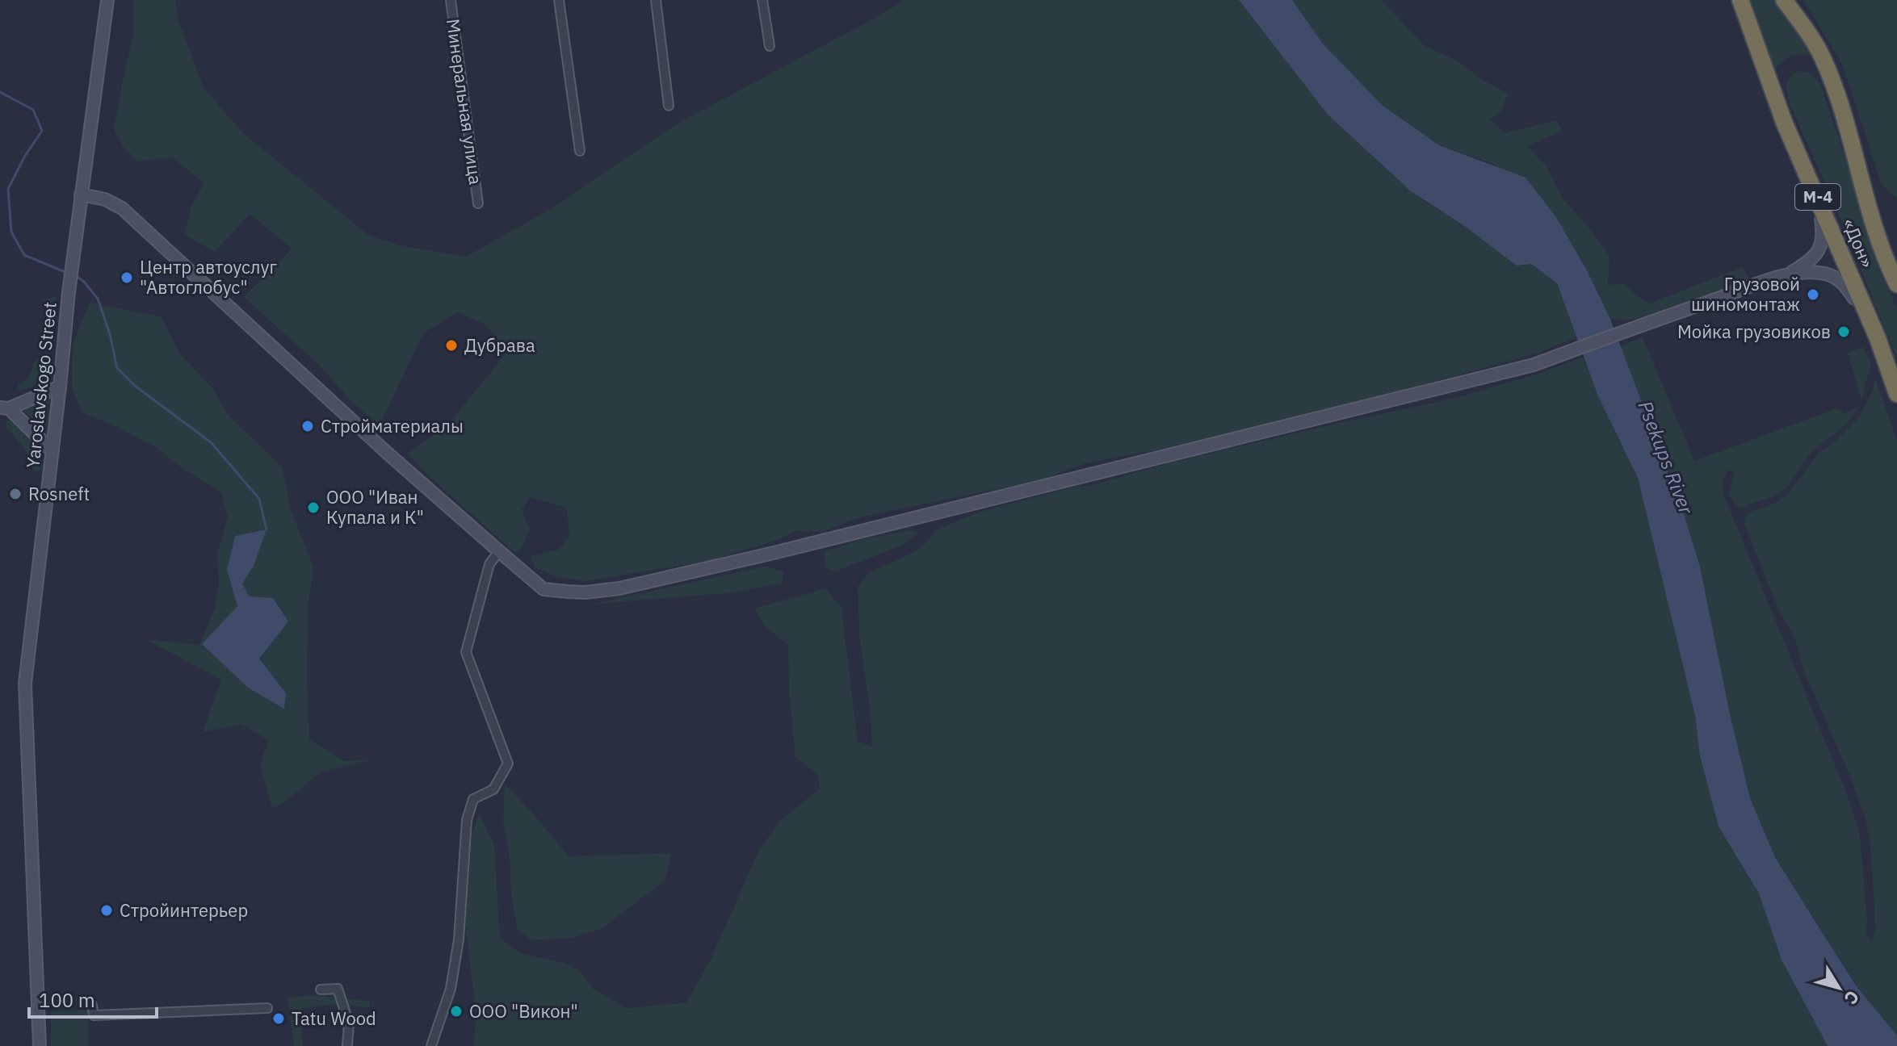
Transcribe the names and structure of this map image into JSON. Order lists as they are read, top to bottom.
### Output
{
  "streets": {
    "highway": ["М-4", "«Дон»"],
    "main road": ["Yaroslavskogo Street"],
    "street": ["Минеральная улица"]
  },
  "crossings": [
    ["М-4", "«Дон»"]
  ],
  "water": ["Psekups River"],
  "places": [
    "Центр автоуслуг \"Автоглобус\"",
    "Грузовой шиномонтаж",
    "Мойка грузовиков",
    "Дубрава",
    "Стройматериалы",
    "Rosneft",
    "ООО \"Иван Купала и К\"",
    "Стройинтерьер",
    "ООО \"Викон\"",
    "Tatu Wood"
  ],
  "scale_bar": "100 m",
  "north": "bottom right"
}
